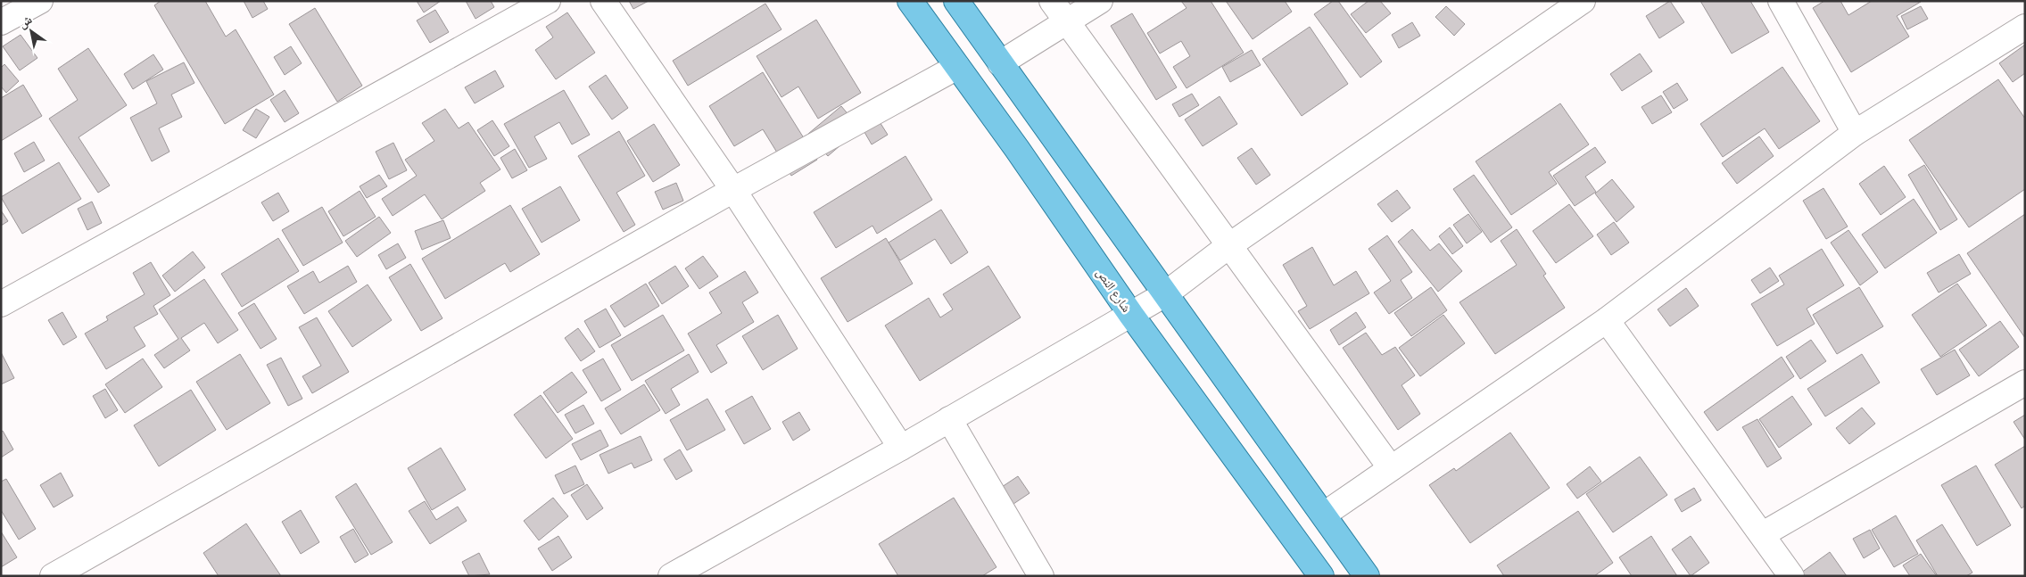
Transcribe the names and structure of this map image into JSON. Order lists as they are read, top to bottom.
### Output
{
  "streets": {
    "main road": ["شارع النص"]
  },
  "north": "top left"
}
